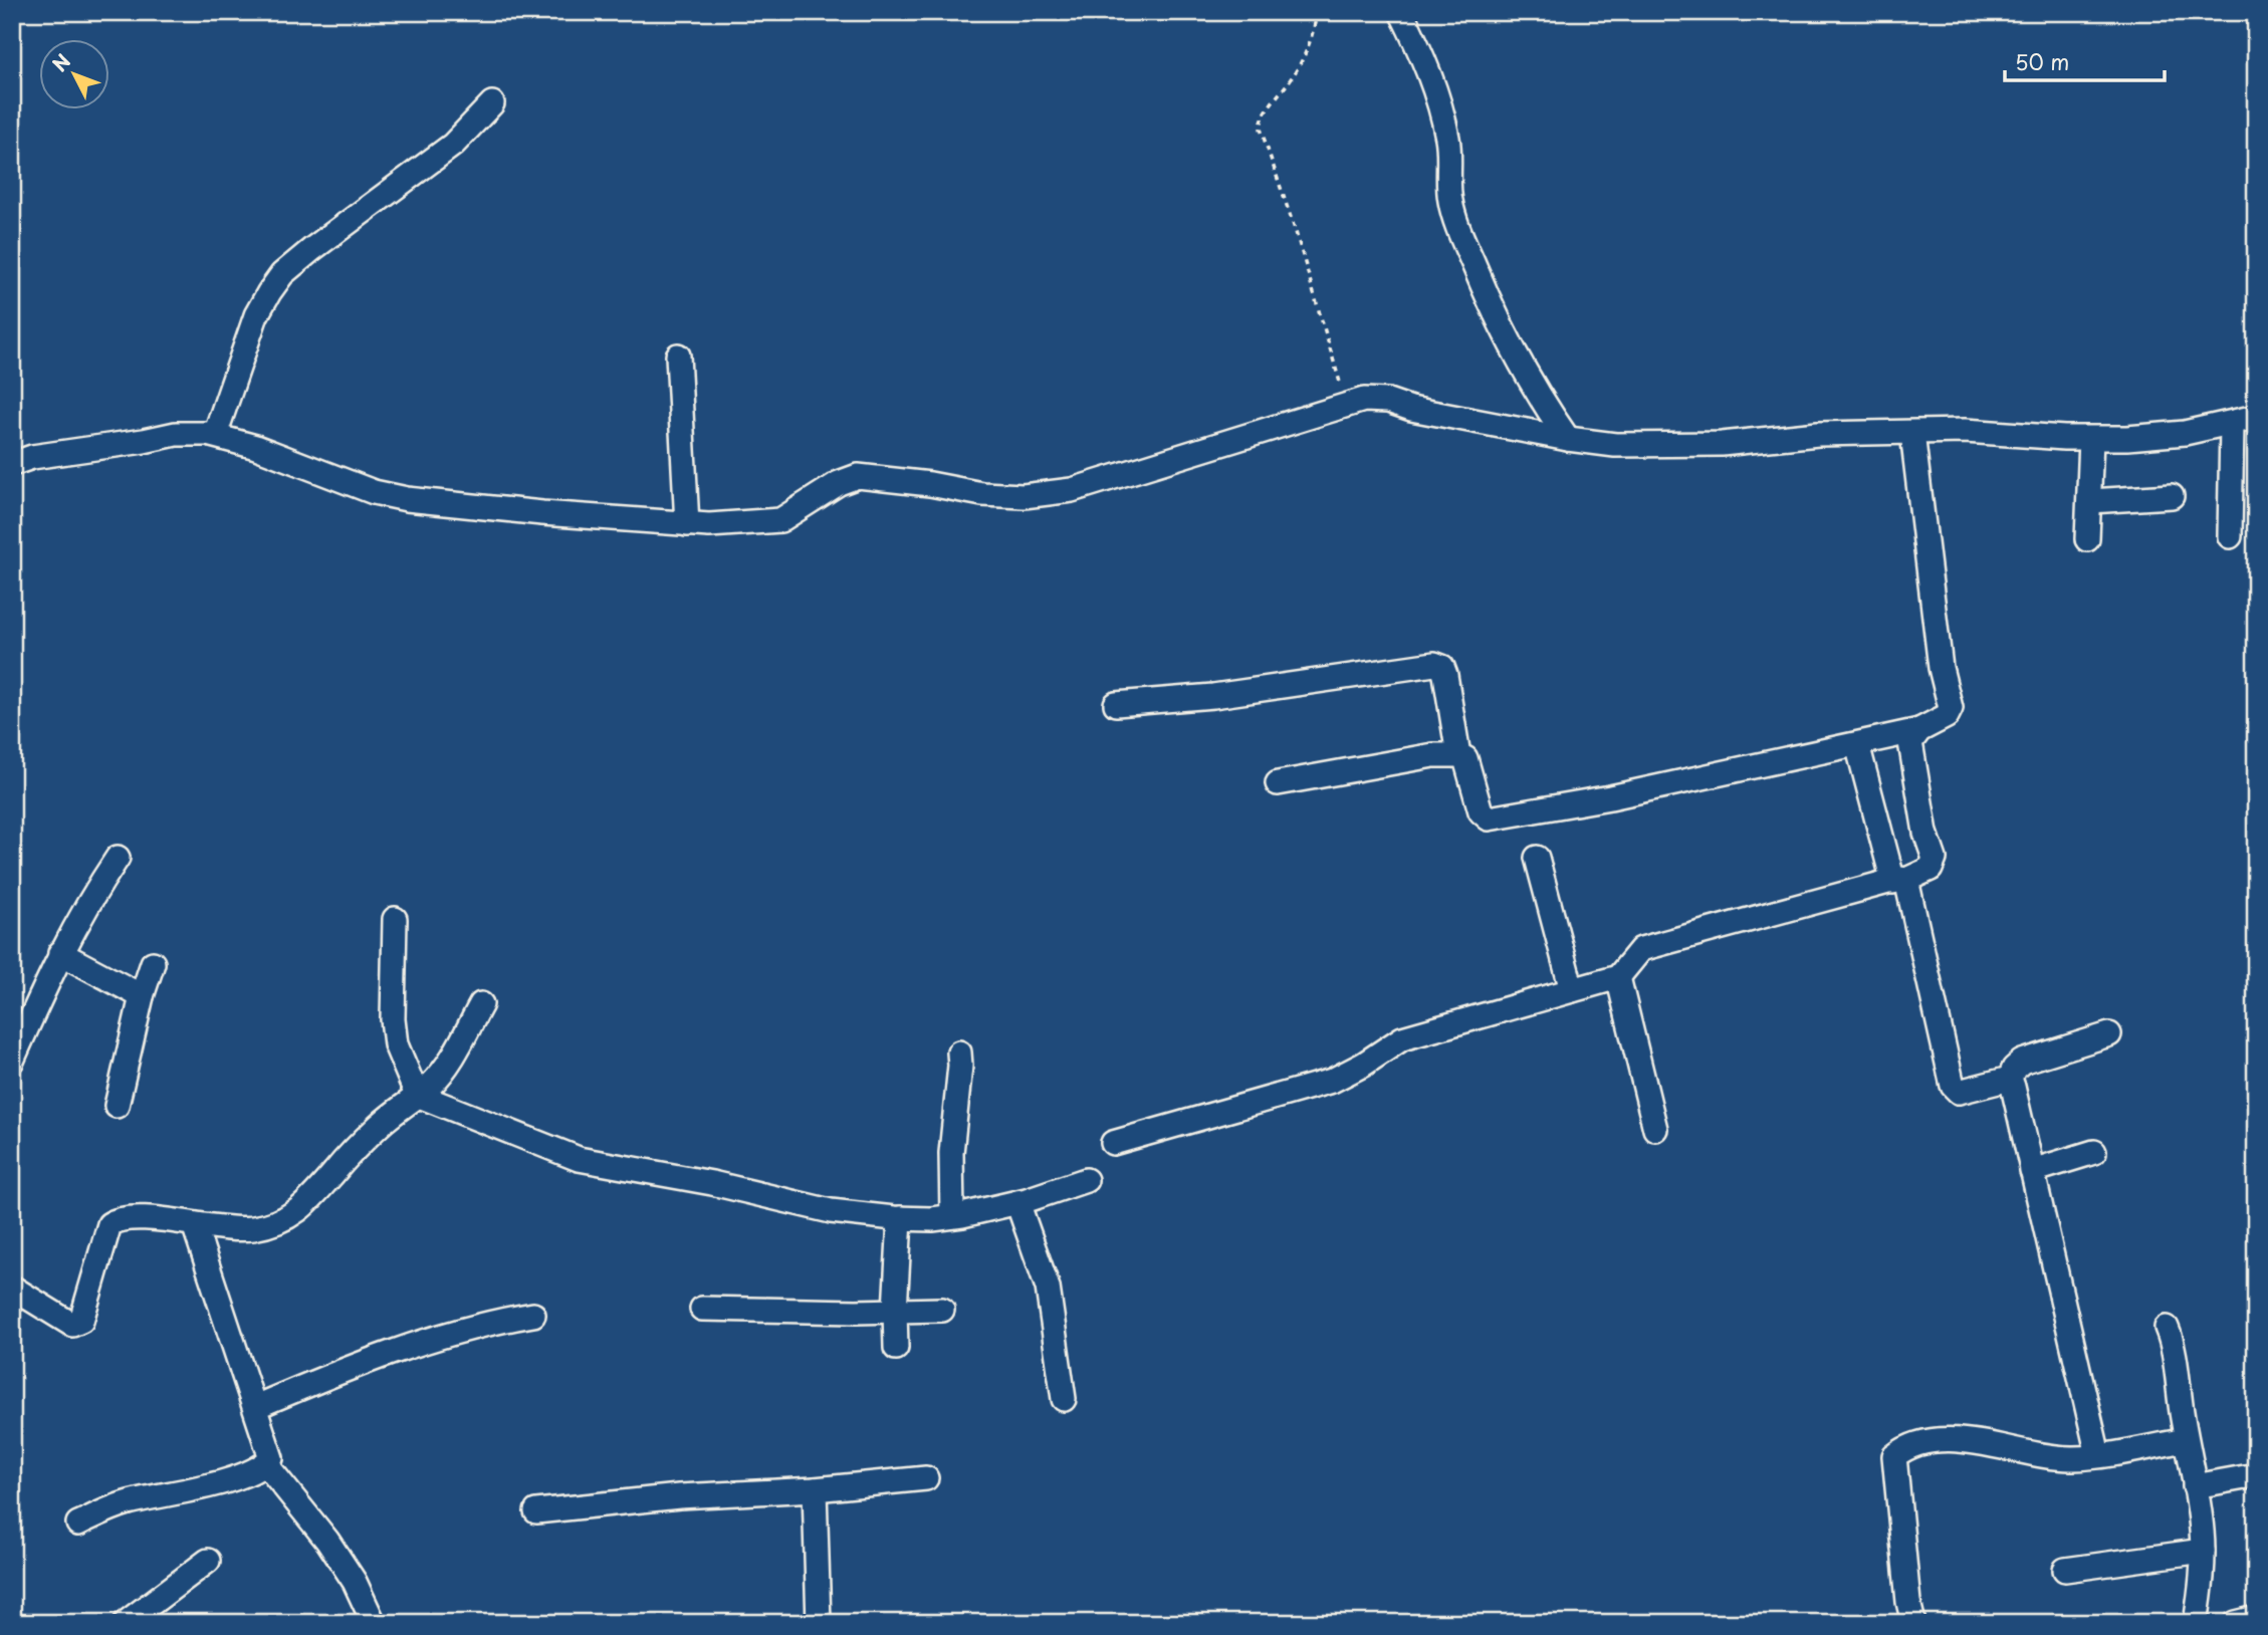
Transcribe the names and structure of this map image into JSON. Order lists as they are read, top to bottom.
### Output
{
  "scale_bar": "50 m",
  "north": "top left"
}
